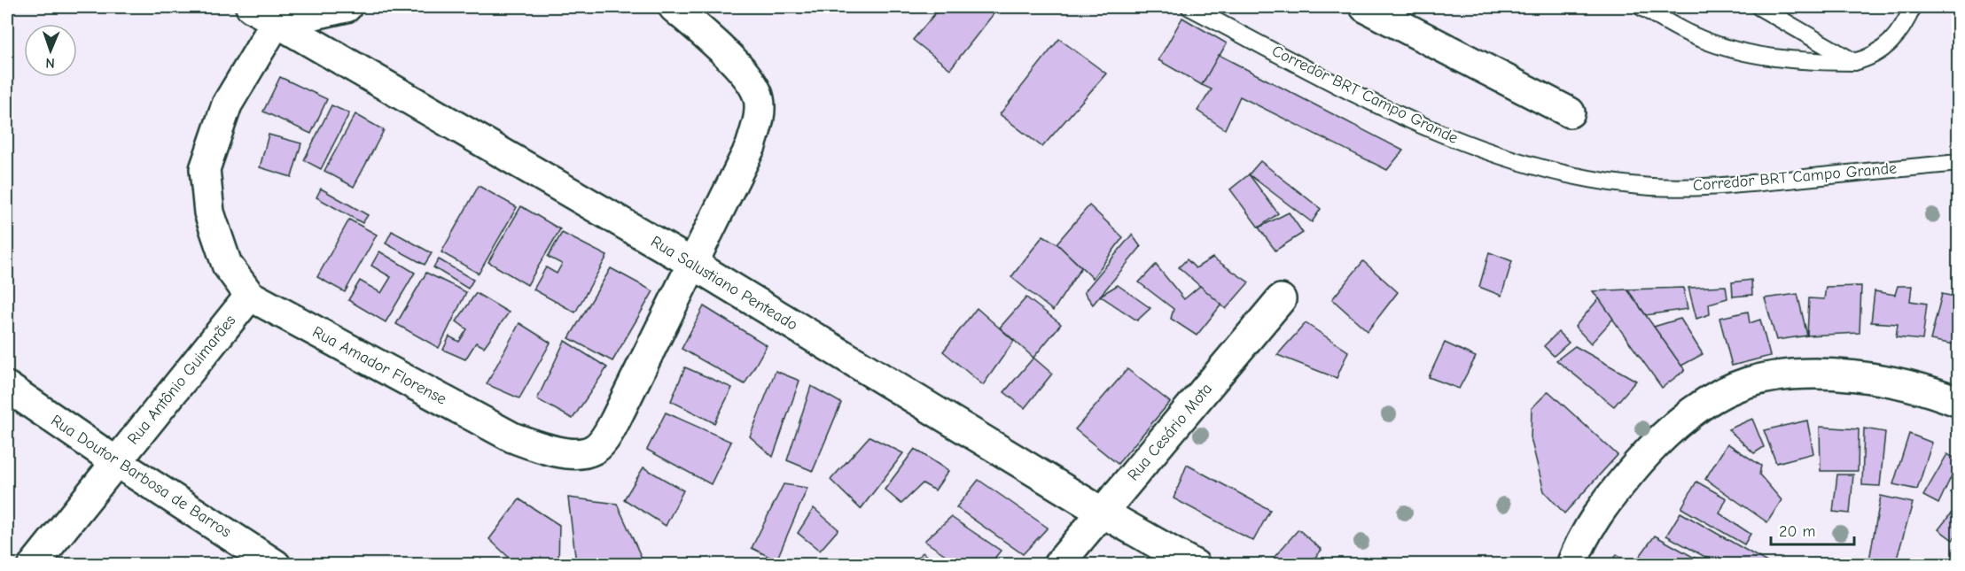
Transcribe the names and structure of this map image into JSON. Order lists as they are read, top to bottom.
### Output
{
  "streets": {
    "street": [
      "Rua Salustiano Penteado",
      "Rua Amador Florense",
      "Rua Antônio Guimarães",
      "Rua Cesário Mota",
      "Rua Doutor Barbosa de Barros"
    ],
    "lane": ["Corredor BRT Campo Grande"]
  },
  "crossings": [
    ["Rua Salustiano Penteado", "Rua Amador Florense"],
    ["Rua Salustiano Penteado", "Rua Cesário Mota"],
    ["Rua Amador Florense", "Rua Antônio Guimarães"],
    ["Rua Antônio Guimarães", "Rua Doutor Barbosa de Barros"]
  ],
  "scale_bar": "20 m",
  "north": "bottom"
}
